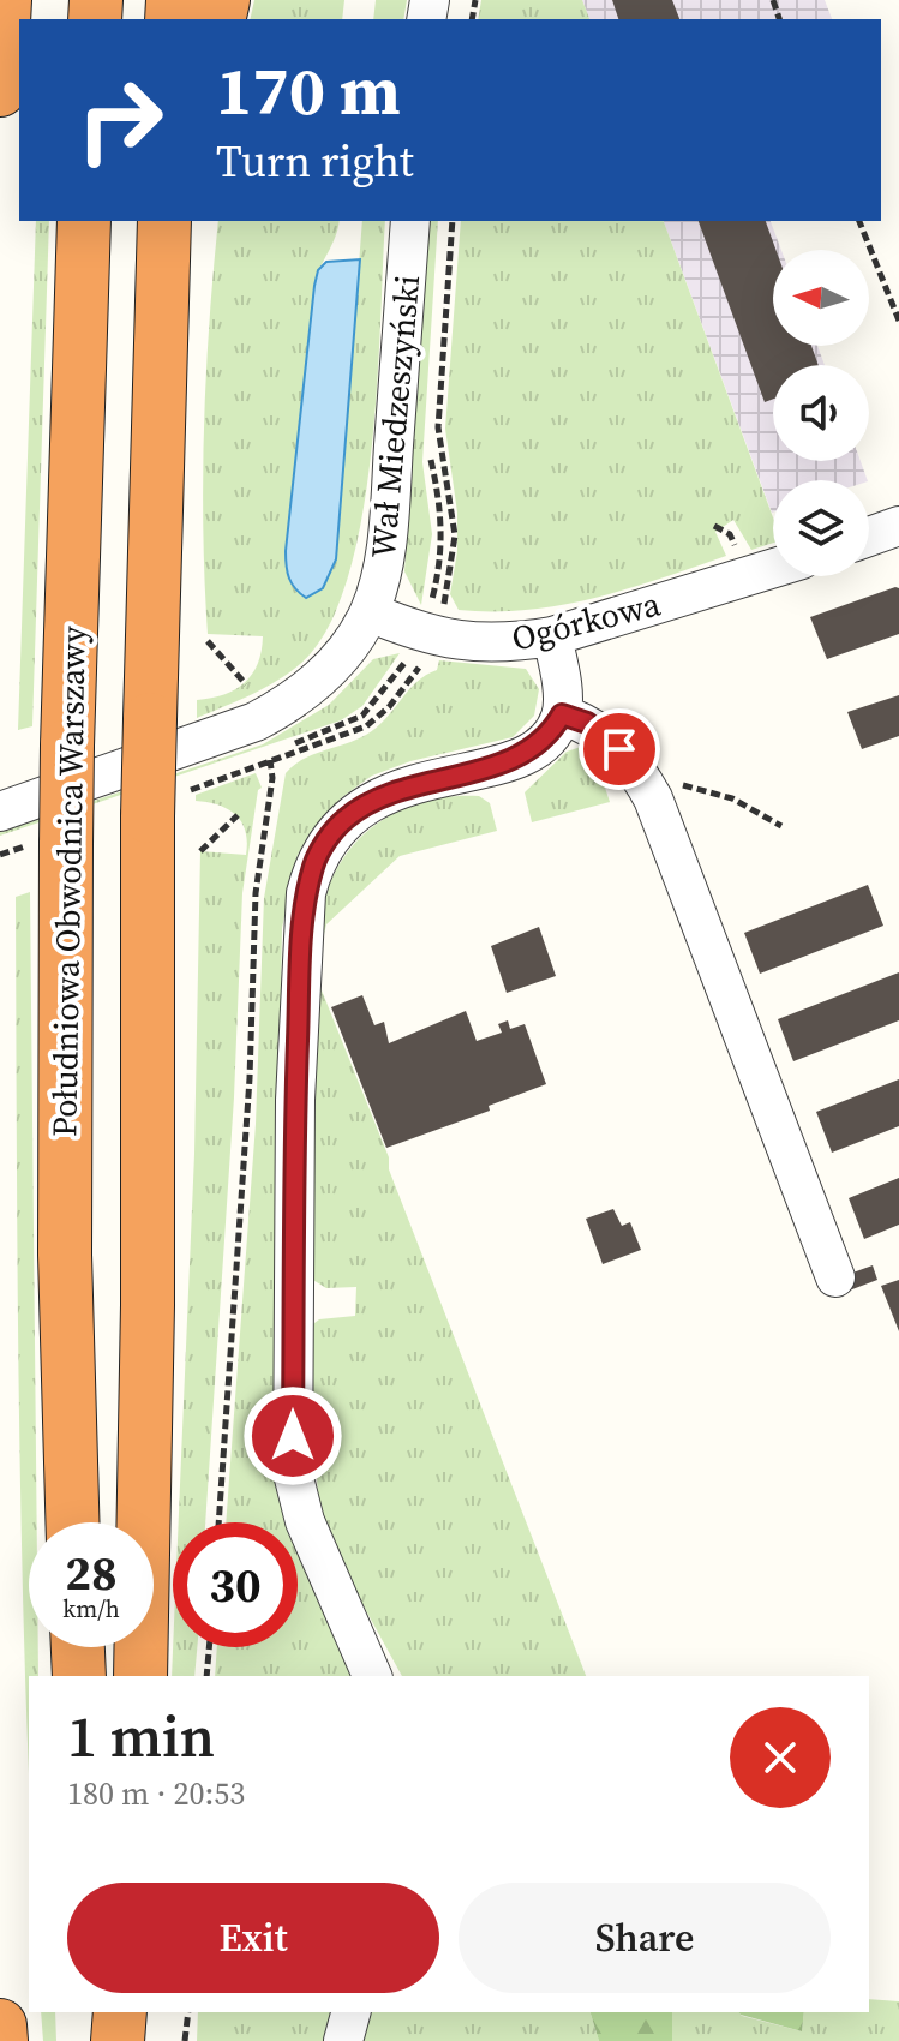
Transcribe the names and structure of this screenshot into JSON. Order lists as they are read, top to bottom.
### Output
{
  "streets": {
    "highway": ["Południowa Obwodnica Warszawy"],
    "street": ["Wał Miedzeszyński", "Ogórkowa"]
  },
  "crossings": [
    ["Wał Miedzeszyński", "Ogórkowa"]
  ],
  "north": "left",
  "page": {
    "turn": ["170 m", "Turn right"],
    "speed": "28 km/h",
    "limit": "30",
    "heading": ["1 min", "180 m · 20:53"],
    "buttons": ["Exit", "Share"]
  }
}
